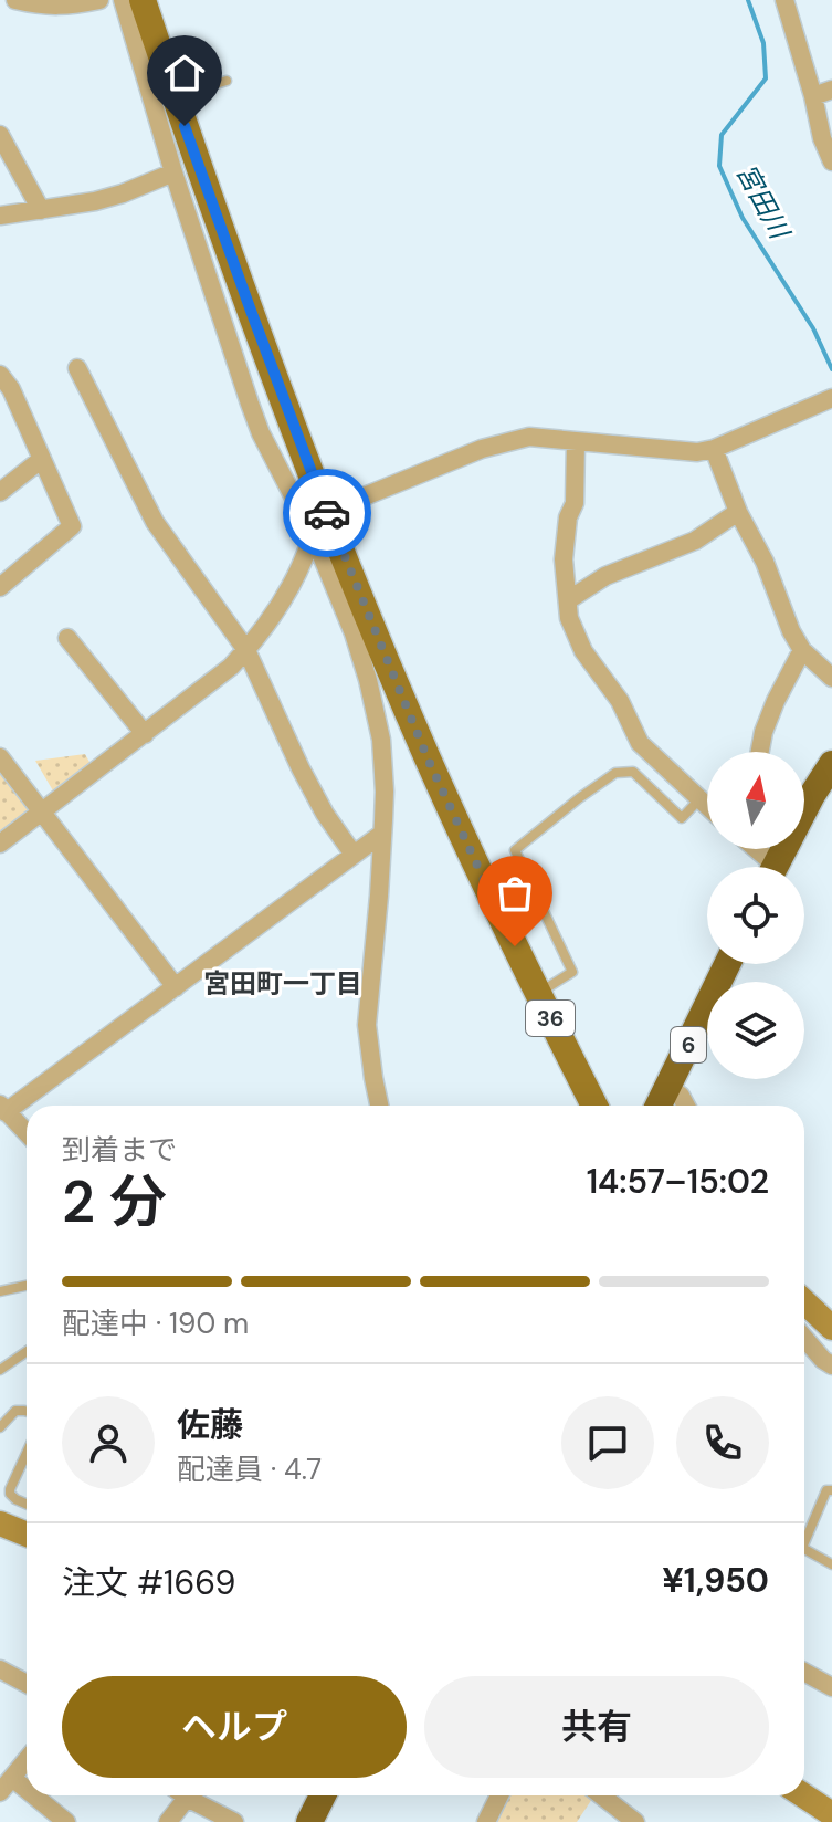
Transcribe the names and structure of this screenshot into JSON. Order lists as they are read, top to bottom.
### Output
{
  "streets": {
    "highway": ["6"],
    "main road": ["36"]
  },
  "districts": ["宮田町一丁目"],
  "water": ["宮田川"],
  "north": "top",
  "page": {
    "heading": ["2 分", "到着まで", "14:57–15:02"],
    "panel": [
      "佐藤",
      "配達員 · 4.7",
      "注文 #1669",
      "¥1,950"
    ],
    "bar": "配達中 · 190 m",
    "buttons": ["ヘルプ", "共有"]
  }
}
